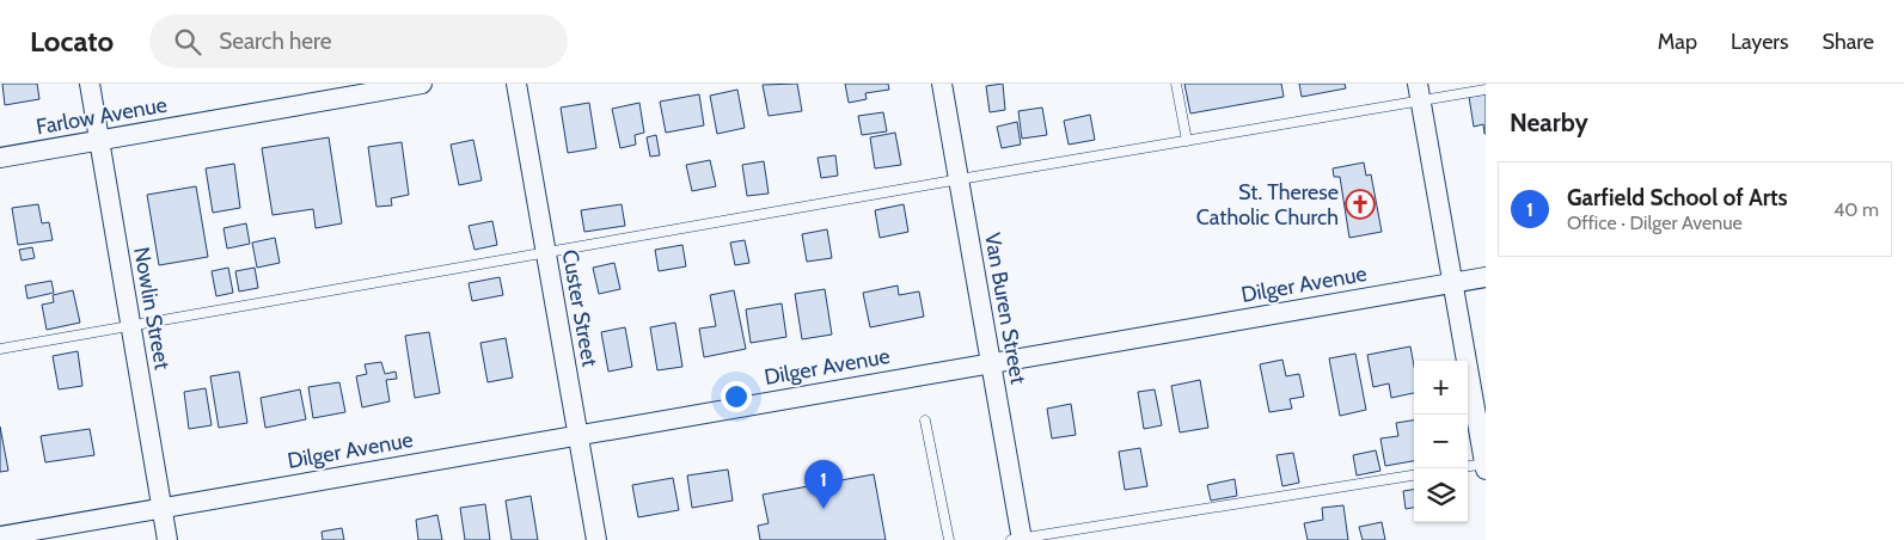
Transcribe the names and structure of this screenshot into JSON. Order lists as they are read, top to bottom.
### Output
{
  "streets": {
    "street": [
      "Farlow Avenue",
      "Dilger Avenue",
      "Nowlin Street",
      "Custer Street",
      "Van Buren Street"
    ]
  },
  "crossings": [
    ["Farlow Avenue", "Nowlin Street"],
    ["Dilger Avenue", "Nowlin Street"],
    ["Dilger Avenue", "Custer Street"],
    ["Dilger Avenue", "Van Buren Street"]
  ],
  "places": {
    "church": ["St. Therese Catholic Church"]
  },
  "page": {
    "header": "Locato",
    "search": "Search here",
    "nav": ["Map", "Layers", "Share"],
    "heading": "Nearby",
    "list": [
      {
        "mark": "1",
        "name": "Garfield School of Arts",
        "note": "Office · Dilger Avenue",
        "value": "40 m"
      }
    ],
    "map_buttons": ["+", "−"],
    "pins": "1"
  }
}
